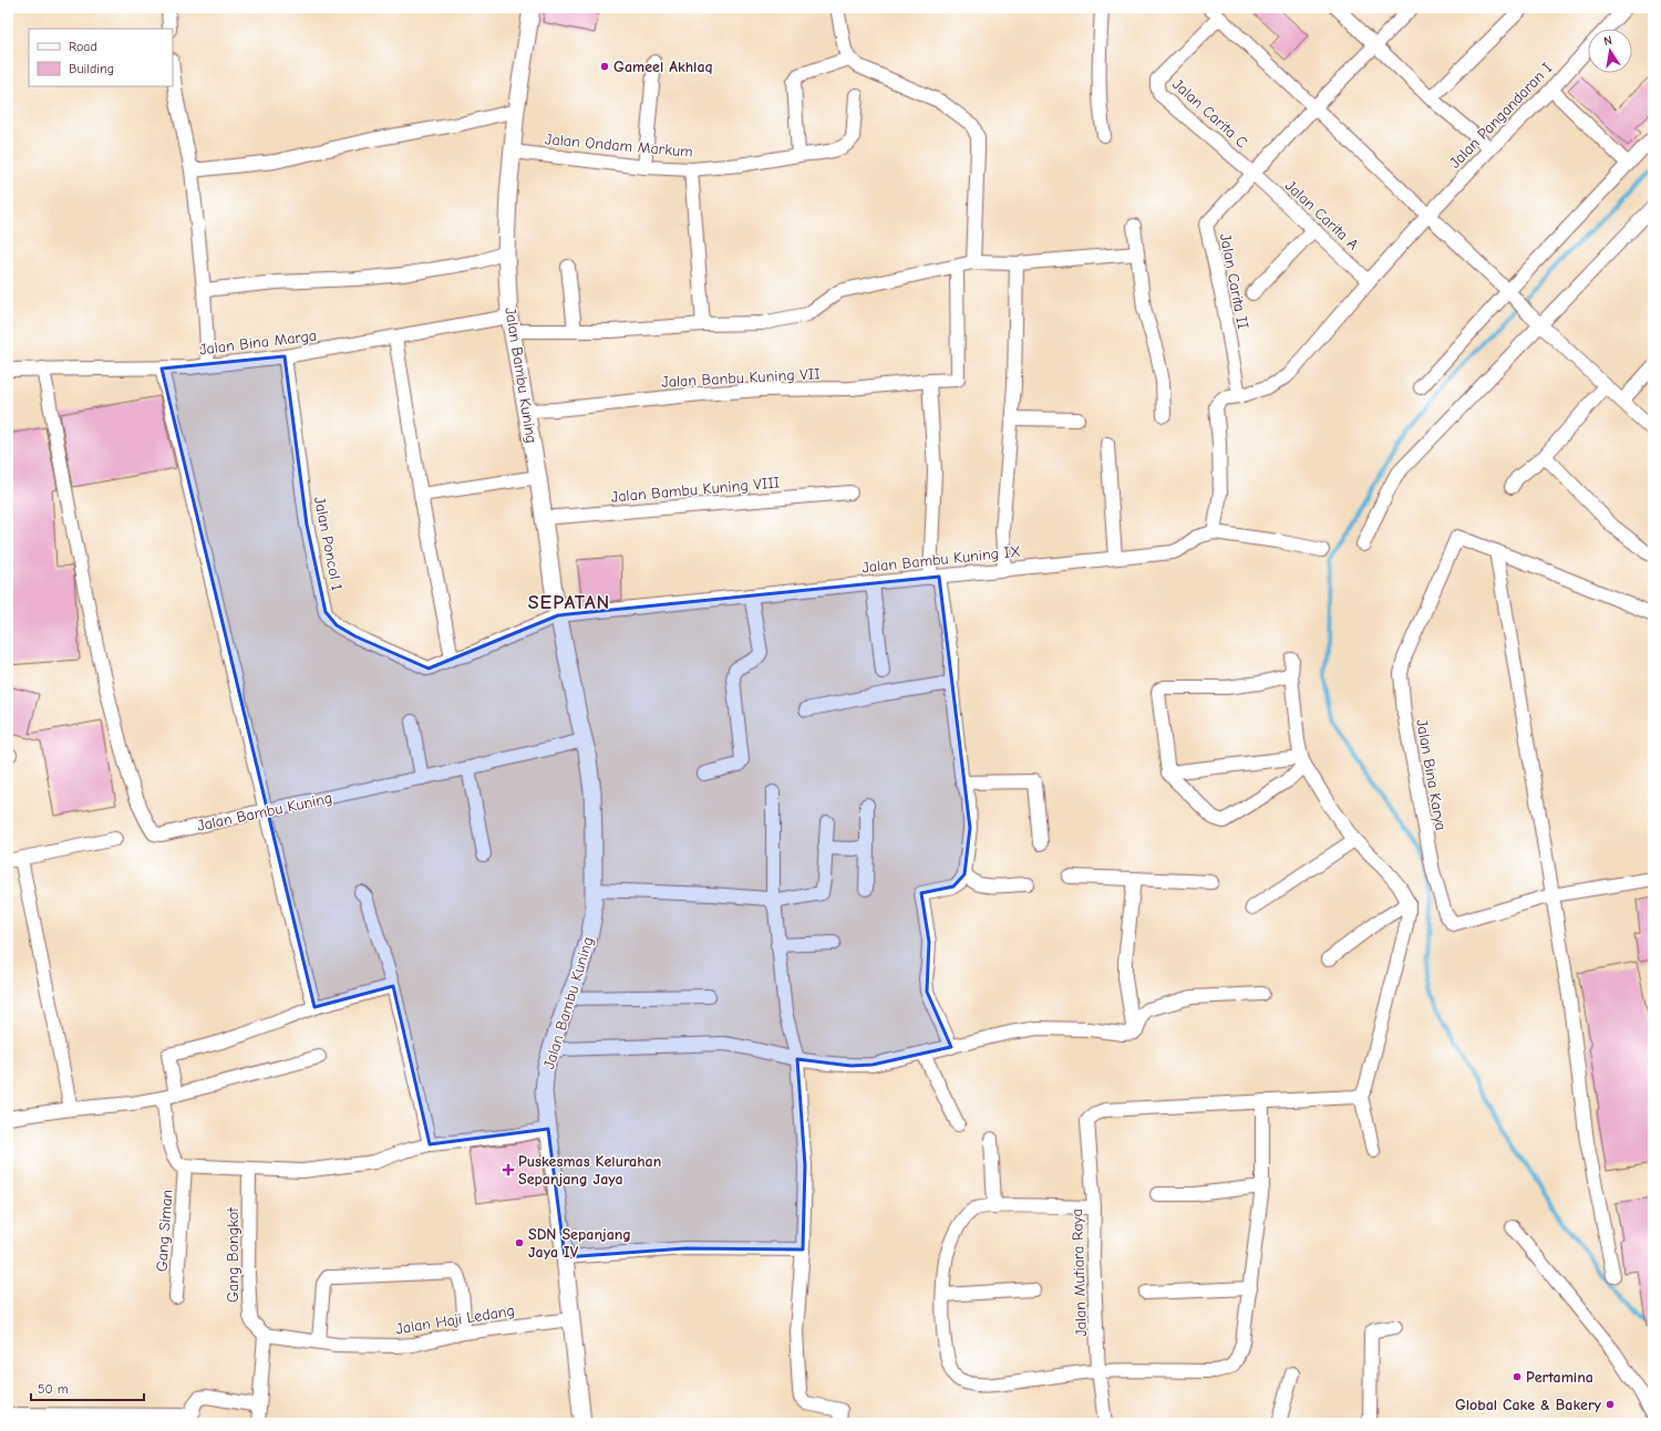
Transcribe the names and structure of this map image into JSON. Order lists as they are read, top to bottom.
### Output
{
  "streets": {
    "street": [
      "Jalan Carita C",
      "Jalan Pangandaran I",
      "Jalan Ondam Markum",
      "Jalan Carita A",
      "Jalan Carita II",
      "Jalan Bina Marga",
      "Jalan Bambu Kuning",
      "Jalan Banbu Kuning VII",
      "Jalan Bambu Kuning VIII",
      "Jalan Poncol 1",
      "Jalan Bambu Kuning IX",
      "Jalan Bina Karya",
      "Gang Siman",
      "Gang Bongkot",
      "Jalan Mutiara Raya",
      "Jalan Haji Ledang"
    ]
  },
  "crossings": [
    ["Jalan Carita C", "Jalan Carita A"],
    ["Jalan Carita C", "Jalan Carita II"],
    ["Jalan Pangandaran I", "Jalan Carita A"],
    ["Jalan Pangandaran I", "Jalan Carita II"],
    ["Jalan Pangandaran I", "Jalan Bambu Kuning IX"],
    ["Jalan Ondam Markum", "Jalan Bambu Kuning"],
    ["Jalan Carita A", "Jalan Carita II"],
    ["Jalan Bina Marga", "Jalan Bambu Kuning"],
    ["Jalan Bina Marga", "Jalan Banbu Kuning VII"],
    ["Jalan Bina Marga", "Jalan Poncol 1"],
    ["Jalan Bambu Kuning", "Jalan Banbu Kuning VII"],
    ["Jalan Bambu Kuning", "Jalan Bambu Kuning VIII"],
    ["Jalan Bambu Kuning", "Jalan Bambu Kuning IX"],
    ["Jalan Bambu Kuning", "Jalan Haji Ledang"],
    ["Jalan Poncol 1", "Jalan Bambu Kuning IX"],
    ["Gang Bongkot", "Jalan Haji Ledang"]
  ],
  "districts": ["SEPATAN"],
  "places": {
    "other": [
      "Gameel Akhlaq",
      "SDN Sepanjang Jaya IV",
      "Pertamina",
      "Global Cake & Bakery"
    ],
    "health": ["Puskesmas Kelurahan Sepanjang Jaya"]
  },
  "legend": ["Road", "Building"],
  "scale_bar": "50 m",
  "north": "top"
}
